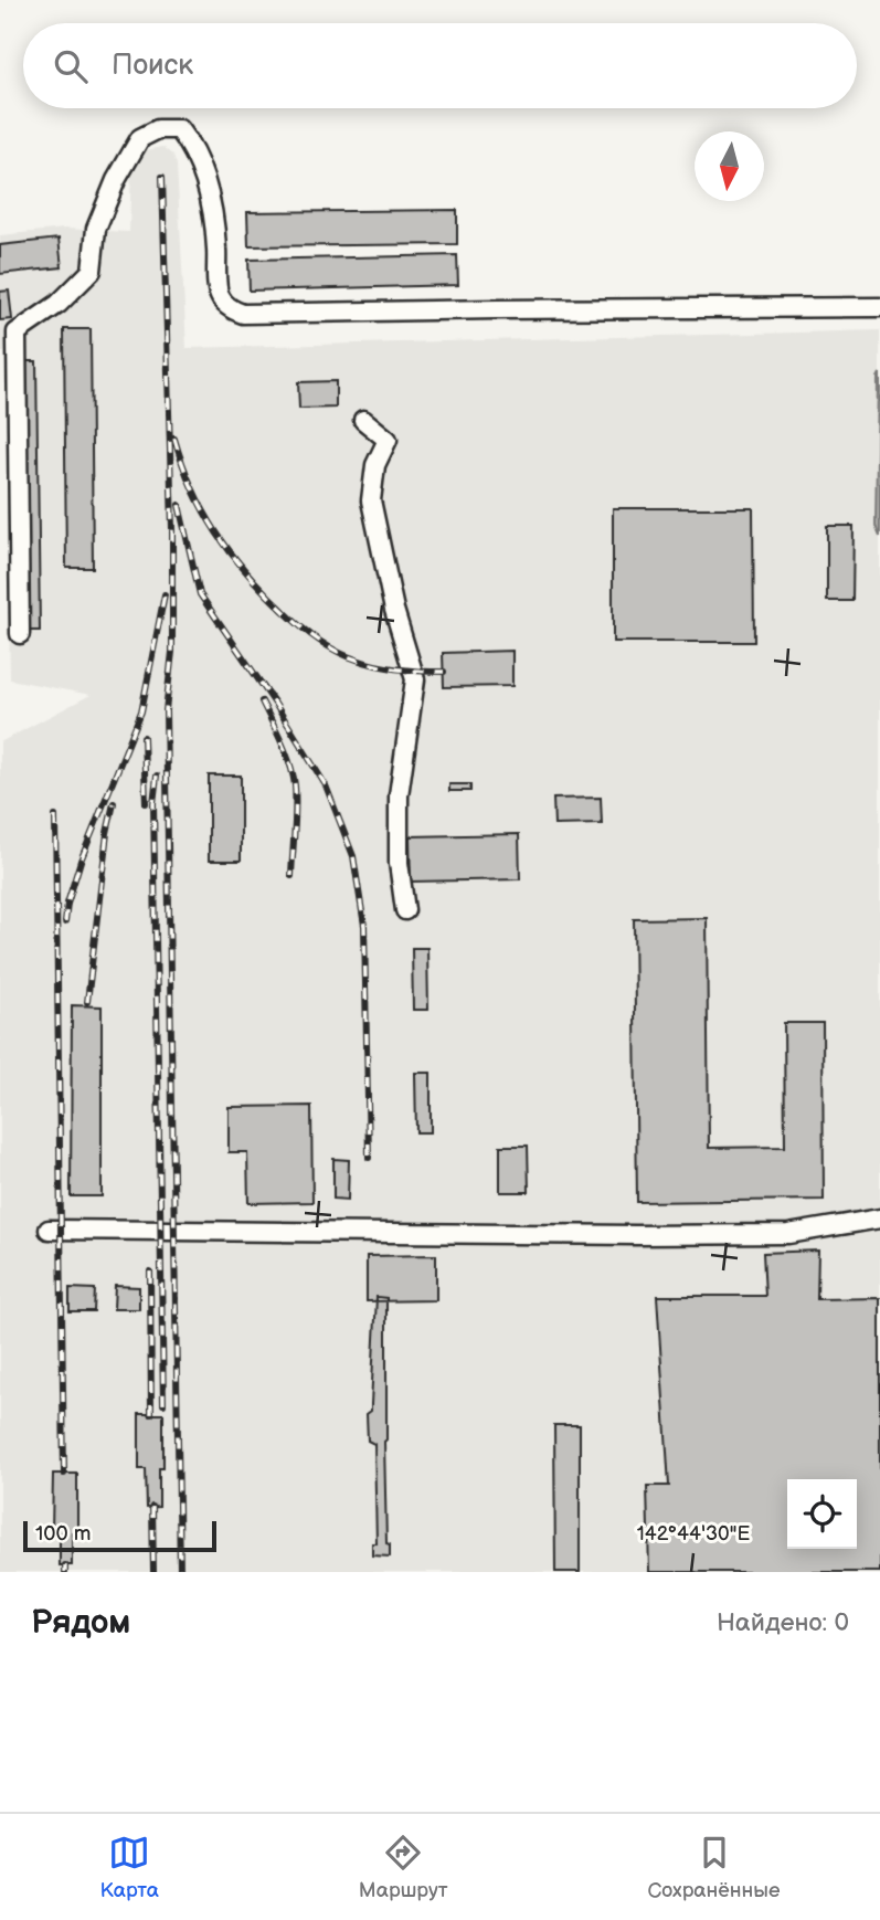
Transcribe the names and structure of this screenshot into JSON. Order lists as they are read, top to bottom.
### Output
{
  "scale_bar": "100 m",
  "north": "bottom",
  "page": {
    "search": "Поиск",
    "scale": "100 m",
    "heading": ["Рядом", "Найдено: 0"],
    "nav": ["Карта", "Маршрут", "Сохранённые"]
  },
  "coordinates": ["142°44'30\"E"]
}
